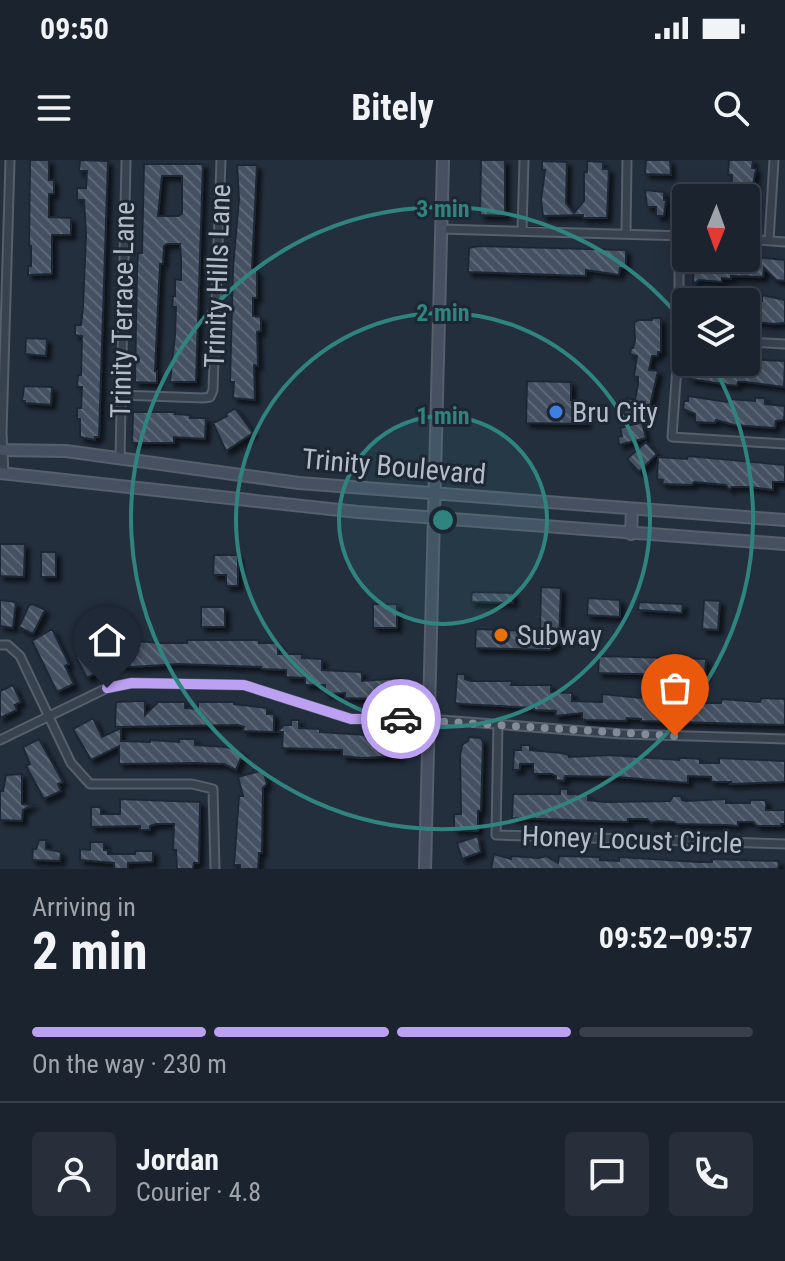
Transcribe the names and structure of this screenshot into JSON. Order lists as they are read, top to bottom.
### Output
{
  "streets": {
    "main road": ["Trinity Boulevard"],
    "street": ["Trinity Hills Lane", "Trinity Terrace Lane", "Honey Locust Circle"]
  },
  "crossings": [
    ["Trinity Hills Lane", "Trinity Terrace Lane"],
    ["Trinity Terrace Lane", "Trinity Boulevard"]
  ],
  "places": ["Bru City", "Subway"],
  "north": "bottom",
  "page": {
    "status": "09:50",
    "header": "Bitely",
    "heading": ["2 min", "Arriving in", "09:52–09:57"],
    "panel": ["Jordan", "Courier · 4.8"],
    "bar": "On the way · 230 m"
  },
  "rings": ["3 min", "2 min", "1 min"]
}
